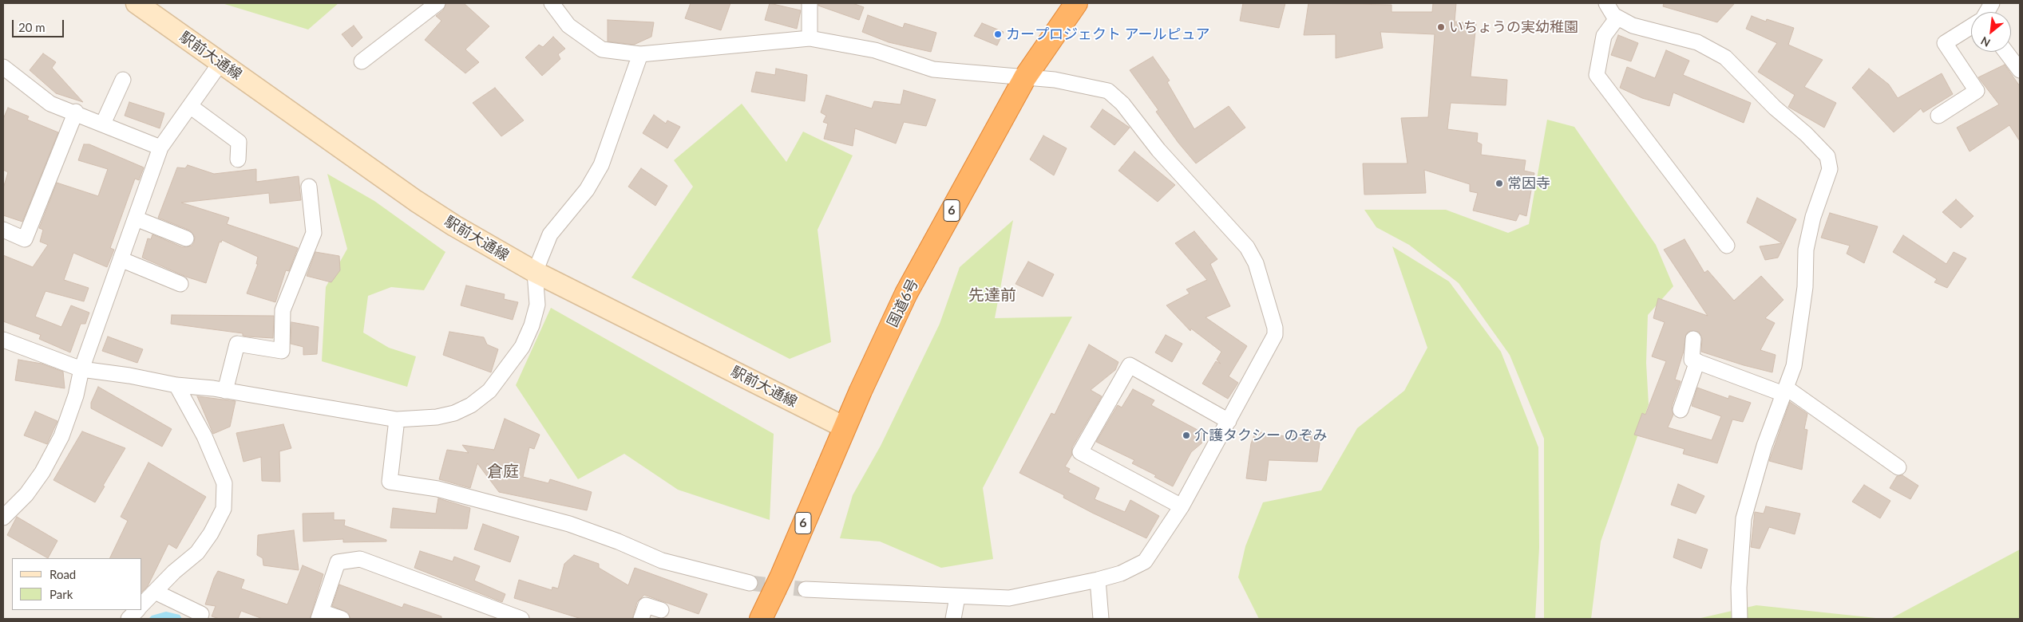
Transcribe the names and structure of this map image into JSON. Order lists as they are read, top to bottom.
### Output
{
  "streets": {
    "highway": ["6", "国道6号"],
    "main road": ["駅前大通線"]
  },
  "crossings": [
    ["駅前大通線", "国道6号"]
  ],
  "districts": ["先達前", "倉庭"],
  "places": [
    "いちょうの実幼稚園",
    "カープロジェクト アールピュア",
    "常因寺",
    "介護タクシー のぞみ"
  ],
  "legend": ["Road", "Park"],
  "scale_bar": "20 m",
  "north": "bottom left"
}
